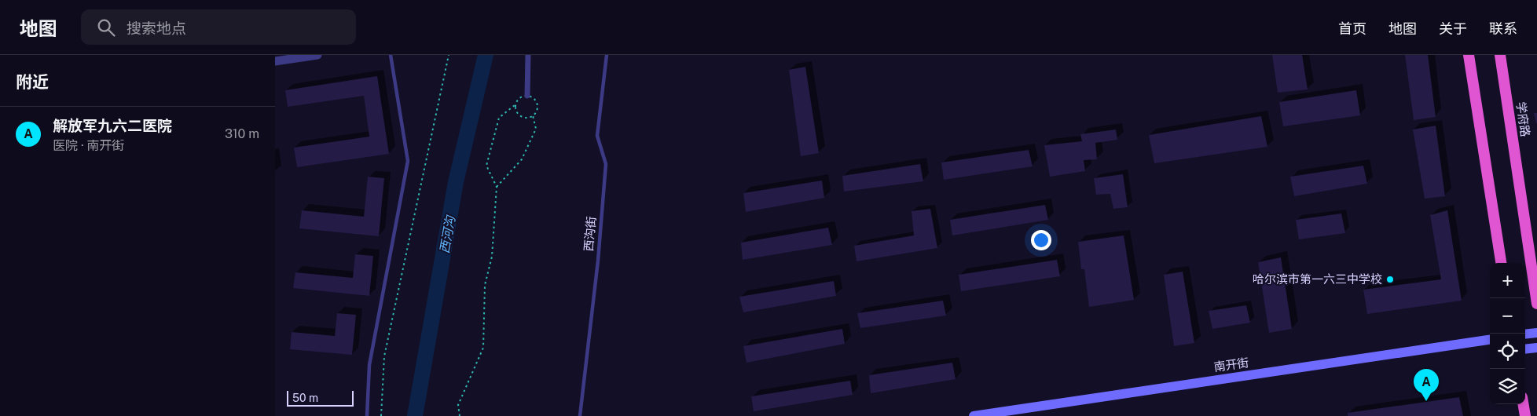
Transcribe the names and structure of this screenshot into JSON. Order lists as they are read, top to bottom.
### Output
{
  "streets": {
    "highway": ["学府路"],
    "main road": ["南开街"],
    "lane": ["西沟街"]
  },
  "water": ["西河沟"],
  "places": ["哈尔滨市第一六三中学校"],
  "scale_bar": "50 m",
  "page": {
    "header": "地图",
    "search": "搜索地点",
    "nav": [
      "首页",
      "地图",
      "关于",
      "联系"
    ],
    "heading": "附近",
    "list": [
      {
        "mark": "A",
        "name": "解放军九六二医院",
        "note": "医院 · 南开街",
        "value": "310 m"
      }
    ],
    "map_buttons": ["+", "−"],
    "pins": "A",
    "scale": "50 m"
  }
}
